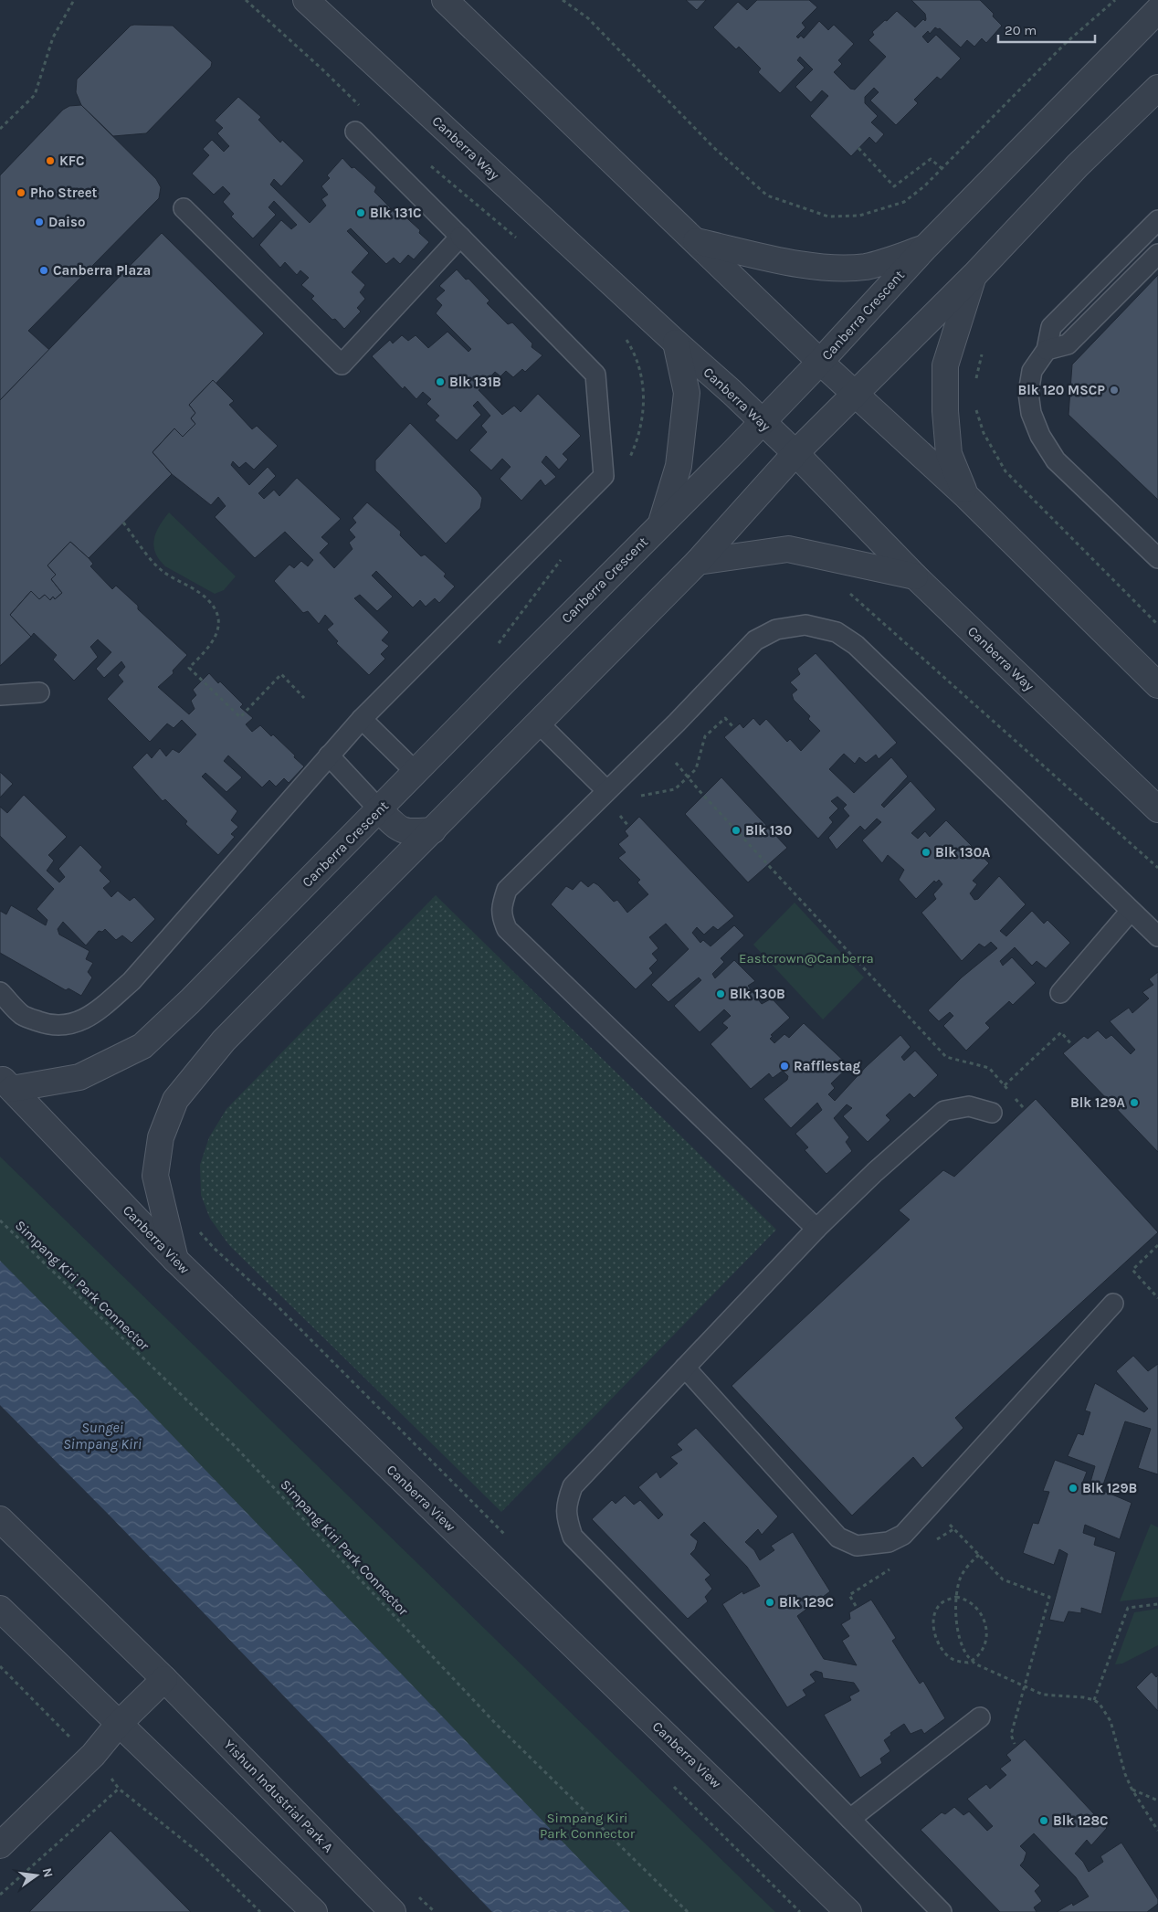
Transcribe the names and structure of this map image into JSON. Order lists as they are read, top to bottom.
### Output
{
  "streets": {
    "street": [
      "Canberra Way",
      "Canberra Crescent",
      "Canberra View",
      "Yishun Industrial Park A"
    ],
    "path": ["Simpang Kiri Park Connector"]
  },
  "crossings": [
    ["Canberra Way", "Canberra Crescent"],
    ["Canberra Crescent", "Canberra View"]
  ],
  "water": ["Sungei Simpang Kiri"],
  "parks": ["Eastcrown@Canberra", "Simpang Kiri Park Connector"],
  "places": [
    "KFC",
    "Pho Street",
    "Blk 131C",
    "Daiso",
    "Canberra Plaza",
    "Blk 131B",
    "Blk 120 MSCP",
    "Blk 130",
    "Blk 130A",
    "Blk 130B",
    "Rafflestag",
    "Blk 129A",
    "Blk 129B",
    "Blk 129C",
    "Blk 128C"
  ],
  "scale_bar": "20 m",
  "north": "right"
}
